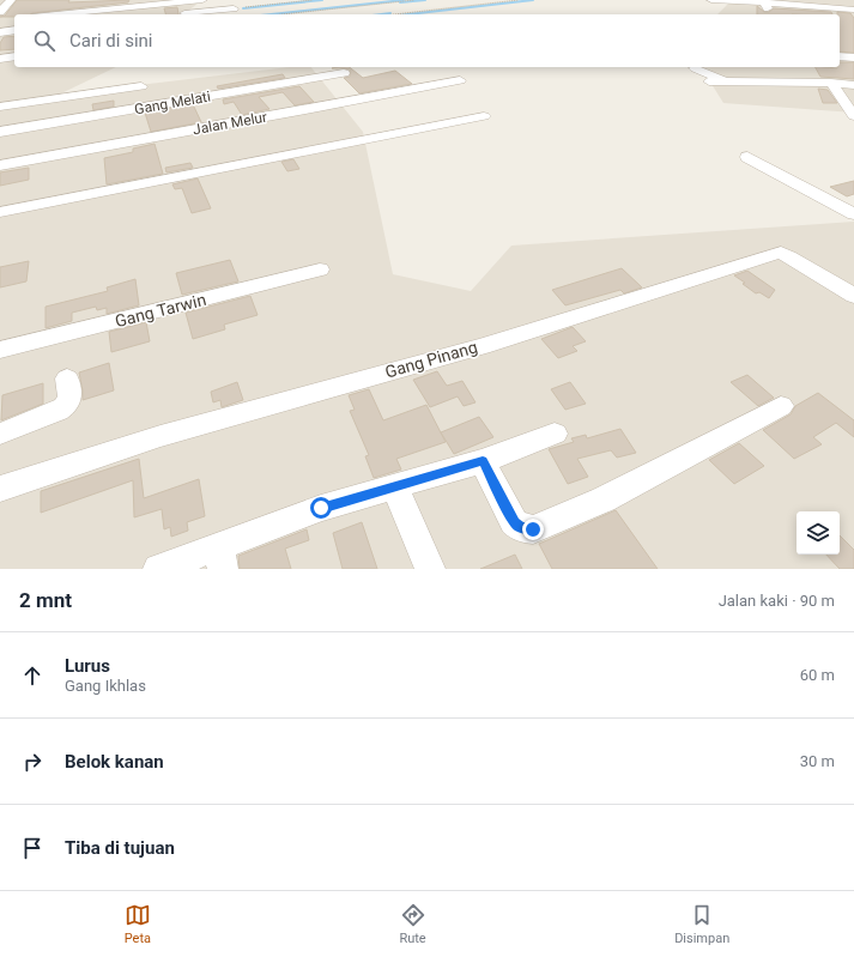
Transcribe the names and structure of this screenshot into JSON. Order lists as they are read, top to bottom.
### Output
{
  "streets": {
    "street": [
      "Gang Melati",
      "Jalan Melur",
      "Gang Tarwin",
      "Gang Pinang"
    ]
  },
  "page": {
    "search": "Cari di sini",
    "heading": ["2 mnt", "Jalan kaki · 90 m"],
    "list": [
      ["Lurus", "Gang Ikhlas", "60 m"],
      ["Belok kanan", "30 m"],
      "Tiba di tujuan"
    ],
    "nav": ["Peta", "Rute", "Disimpan"]
  }
}
